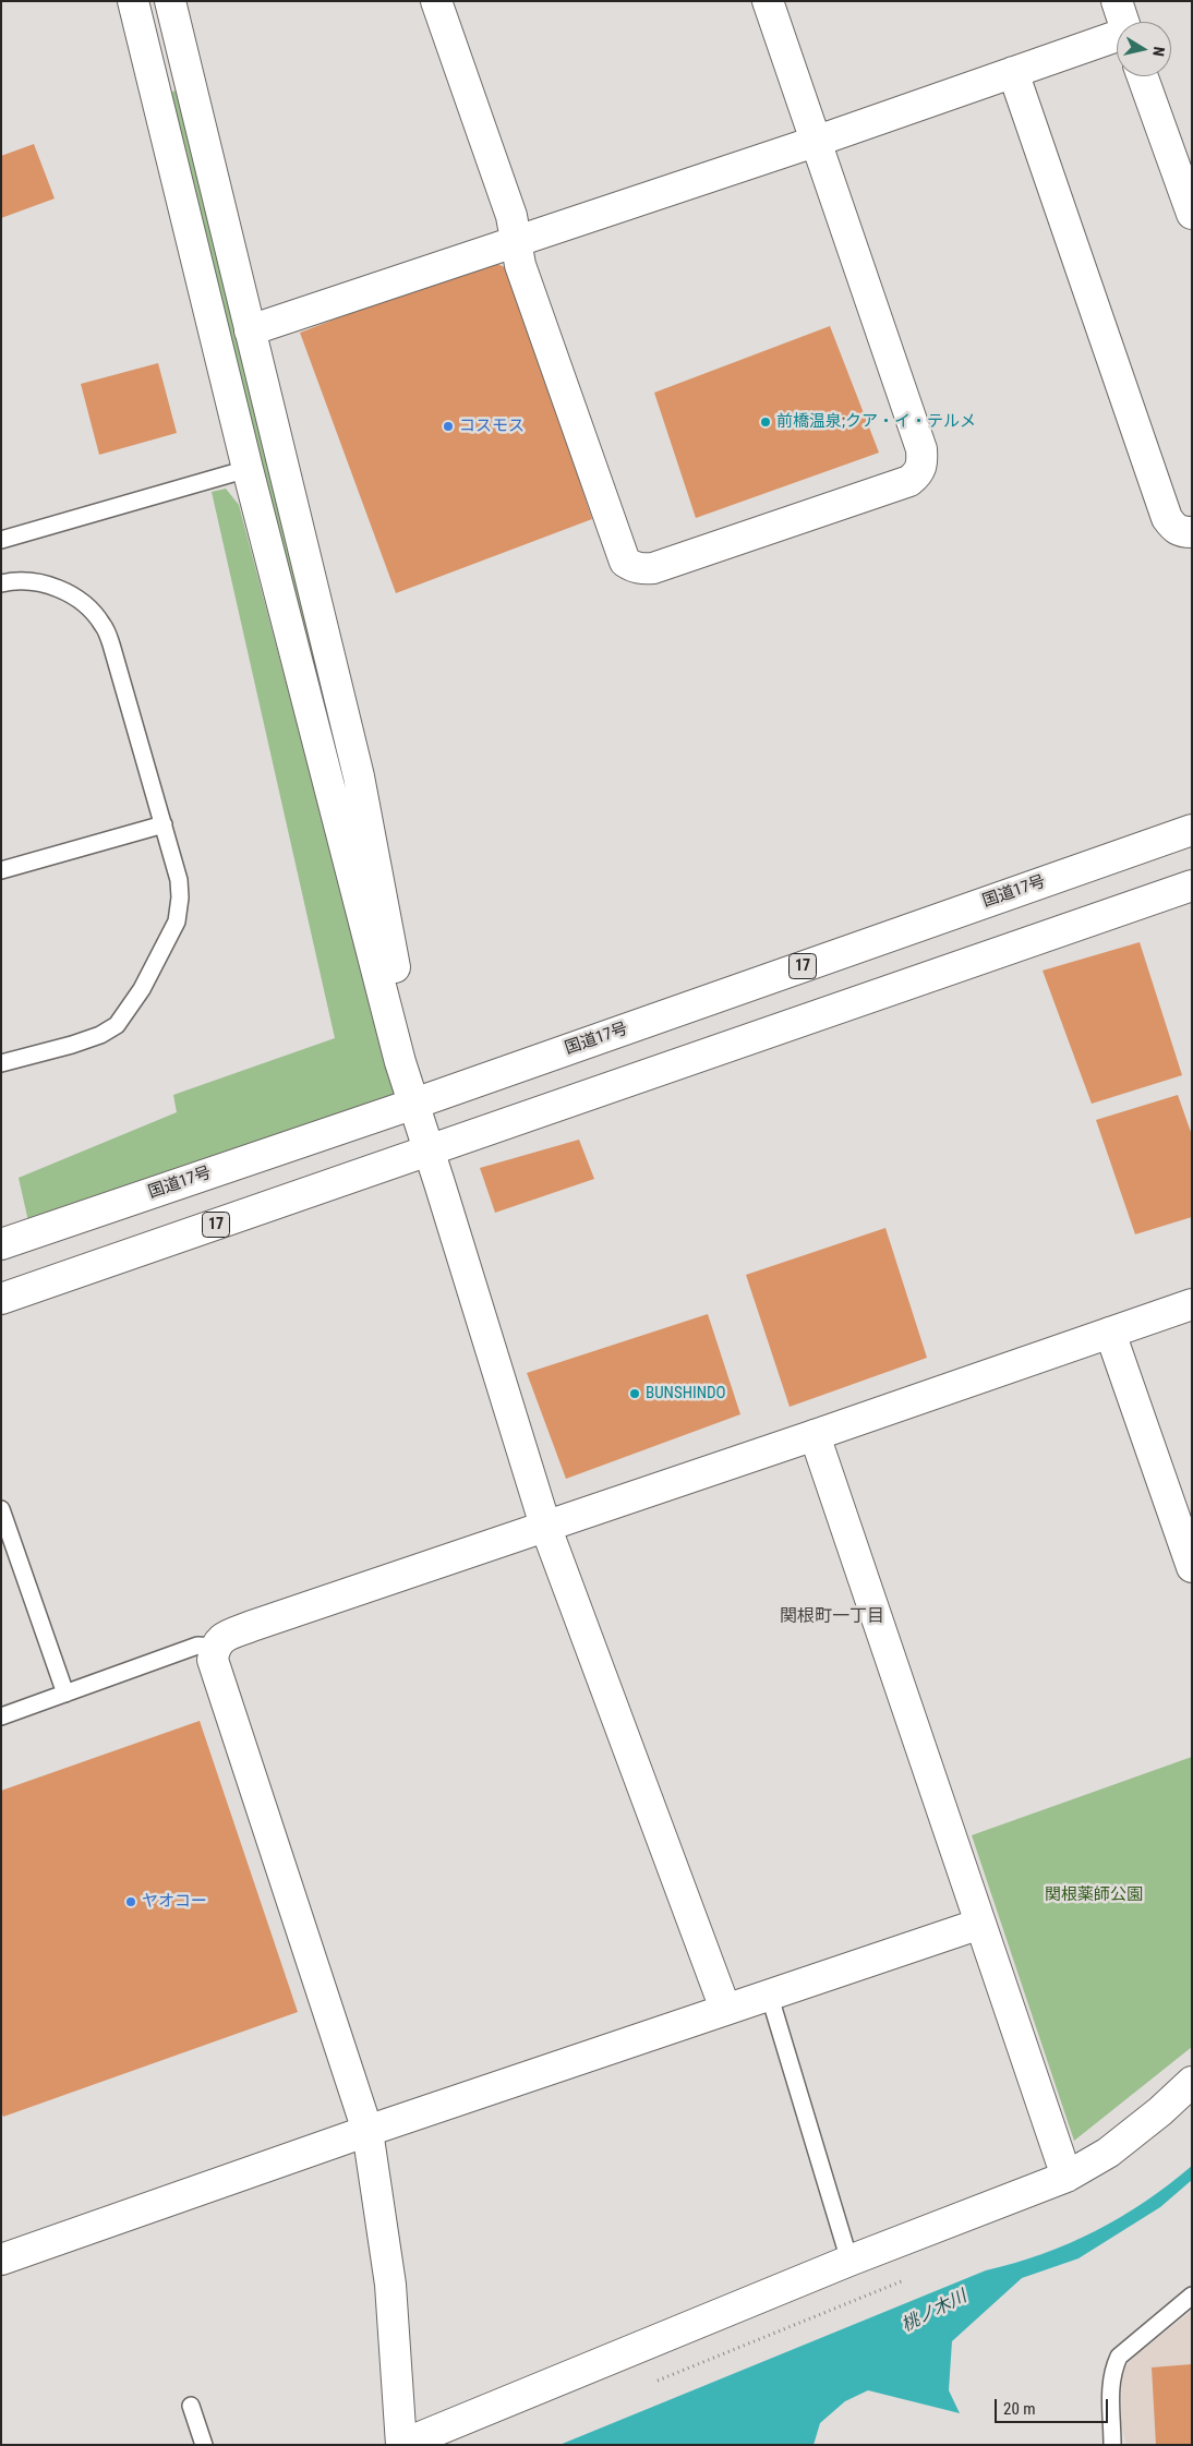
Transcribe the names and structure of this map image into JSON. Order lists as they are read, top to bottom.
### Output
{
  "streets": {
    "main road": ["国道17号", "17"]
  },
  "districts": ["関根町一丁目"],
  "water": ["桃ノ木川"],
  "parks": ["関根薬師公園"],
  "places": [
    "前橋温泉;クア・イ・テルメ",
    "コスモス",
    "BUNSHINDO",
    "ヤオコー"
  ],
  "scale_bar": "20 m",
  "north": "right"
}
